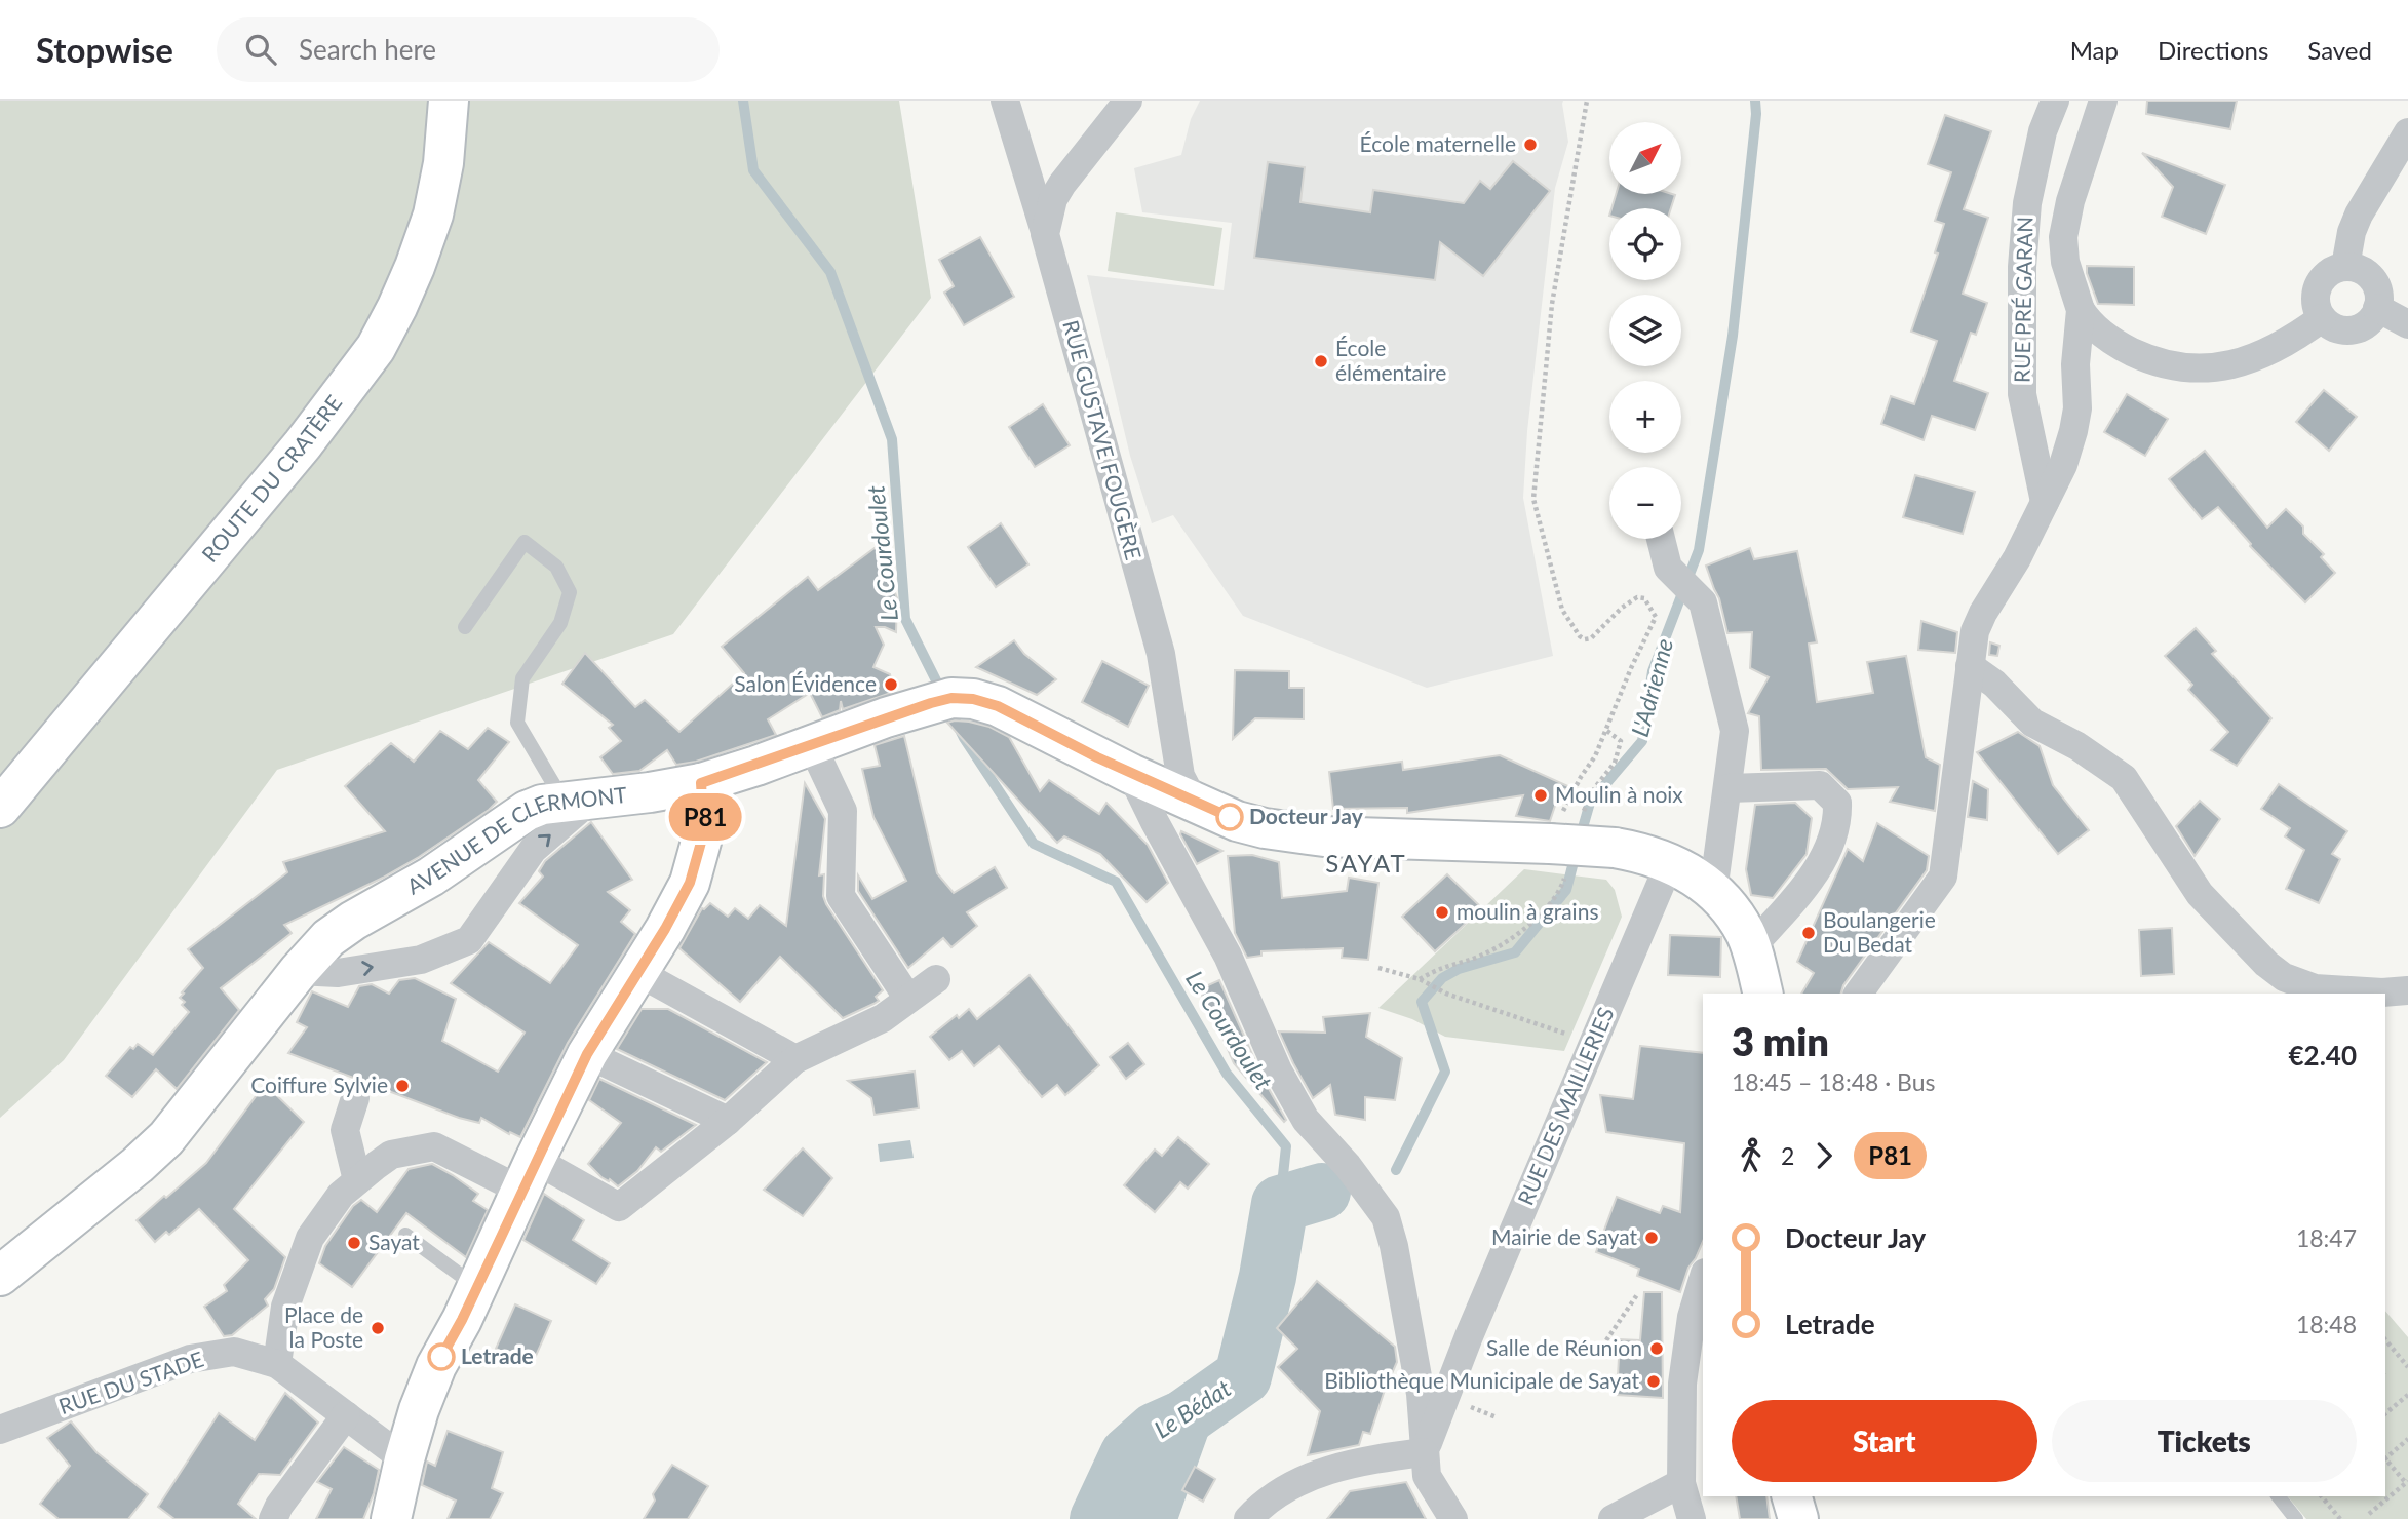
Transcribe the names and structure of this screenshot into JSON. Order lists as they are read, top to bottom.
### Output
{
  "streets": {
    "street": [
      "RUE PRÉ GARAN",
      "RUE GUSTAVE FOUGÈRE",
      "ROUTE DU CRATÈRE",
      "AVENUE DE CLERMONT",
      "RUE DES MAILLERIES",
      "RUE DU STADE"
    ]
  },
  "crossings": [
    ["RUE GUSTAVE FOUGÈRE", "AVENUE DE CLERMONT"],
    ["AVENUE DE CLERMONT", "RUE DES MAILLERIES"]
  ],
  "districts": ["SAYAT"],
  "water": ["Le Courdoulet", "L'Adrienne", "Le Bédat"],
  "places": [
    "École maternelle",
    "École élémentaire",
    "Salon Évidence",
    "Moulin à noix",
    "Docteur Jay",
    "moulin à grains",
    "Boulangerie Du Bedat",
    "Coiffure Sylvie",
    "Mairie de Sayat",
    "Sayat",
    "Place de la Poste",
    "Salle de Réunion",
    "Letrade",
    "Bibliothèque Municipale de Sayat"
  ],
  "lines": ["bus line P81"],
  "north": "top right",
  "page": {
    "header": "Stopwise",
    "search": "Search here",
    "nav": ["Map", "Directions", "Saved"],
    "on_map": "P81",
    "map_buttons": ["+", "−"],
    "heading": ["3 min", "18:45 – 18:48 · Bus", "€2.40"],
    "legs": ["2", "P81"],
    "list": [
      {
        "name": "Docteur Jay",
        "value": "18:47"
      },
      {
        "name": "Letrade",
        "value": "18:48"
      }
    ],
    "buttons": ["Start", "Tickets"]
  }
}
